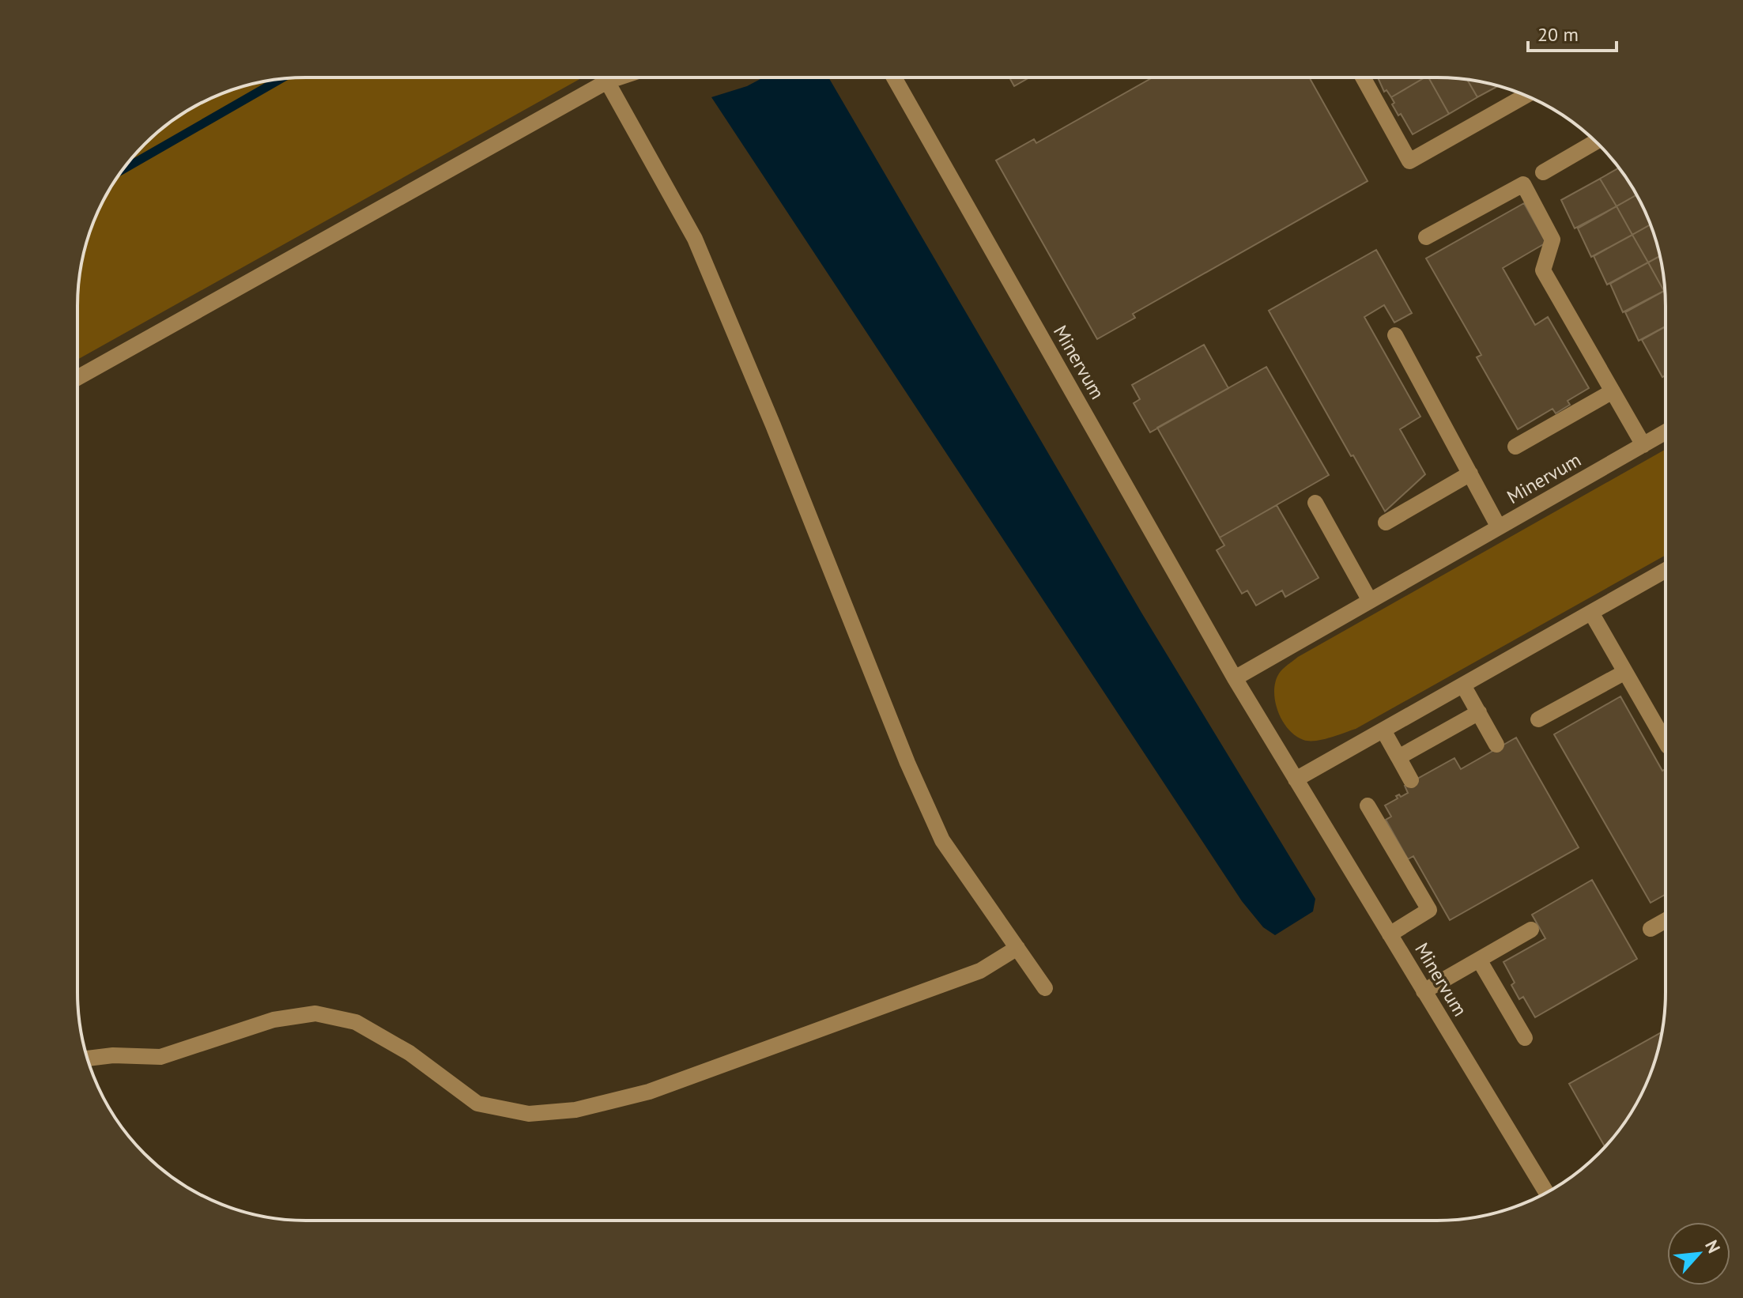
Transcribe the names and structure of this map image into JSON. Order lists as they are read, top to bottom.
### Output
{
  "streets": {
    "street": ["Minervum"]
  },
  "scale_bar": "20 m",
  "north": "top right"
}
